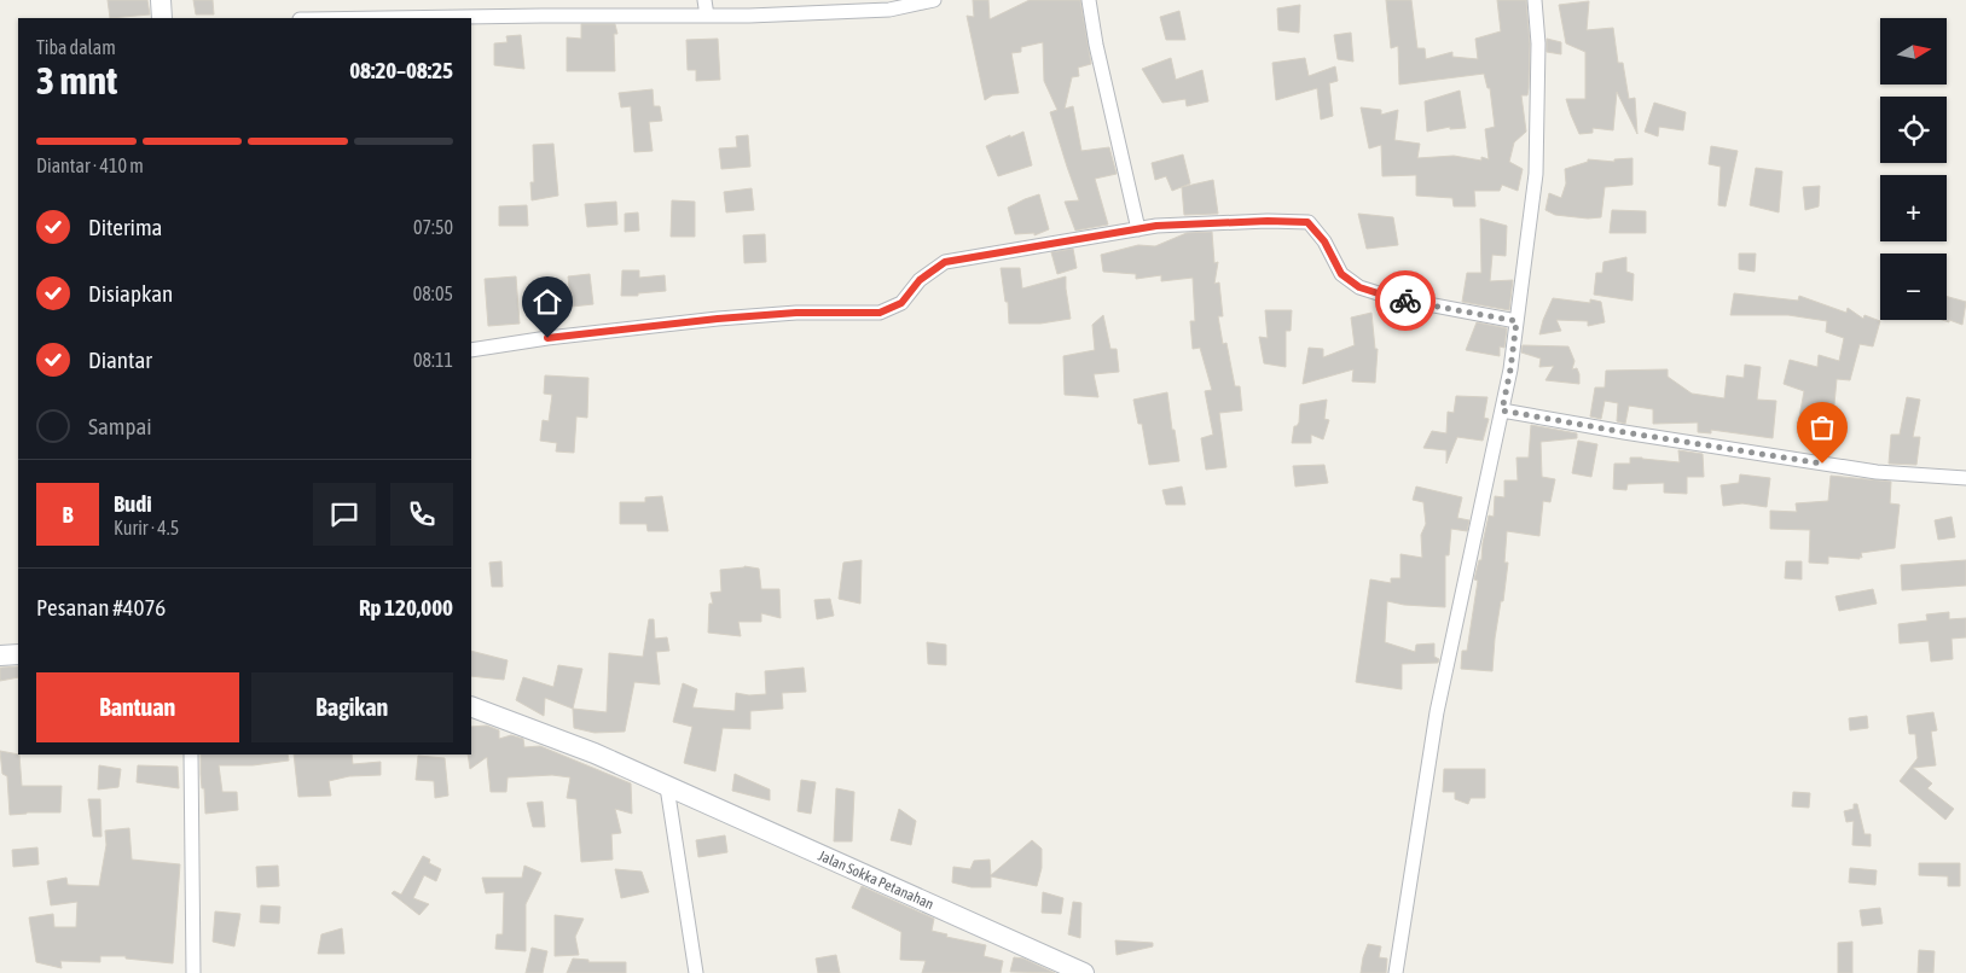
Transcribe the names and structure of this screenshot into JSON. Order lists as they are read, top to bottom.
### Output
{
  "streets": {
    "main road": ["Jalan Sokka Petanahan"]
  },
  "north": "right",
  "page": {
    "map_buttons": ["+", "−"],
    "heading": ["3 mnt", "Tiba dalam", "08:20–08:25"],
    "panel": [
      "Budi",
      "Kurir · 4.5",
      "Pesanan #4076",
      "Rp 120,000"
    ],
    "bar": "Diantar · 410 m",
    "list": [
      ["Diterima", "07:50"],
      ["Disiapkan", "08:05"],
      ["Diantar", "08:11"],
      "Sampai"
    ],
    "round": "B",
    "buttons": ["Bantuan", "Bagikan"]
  }
}
